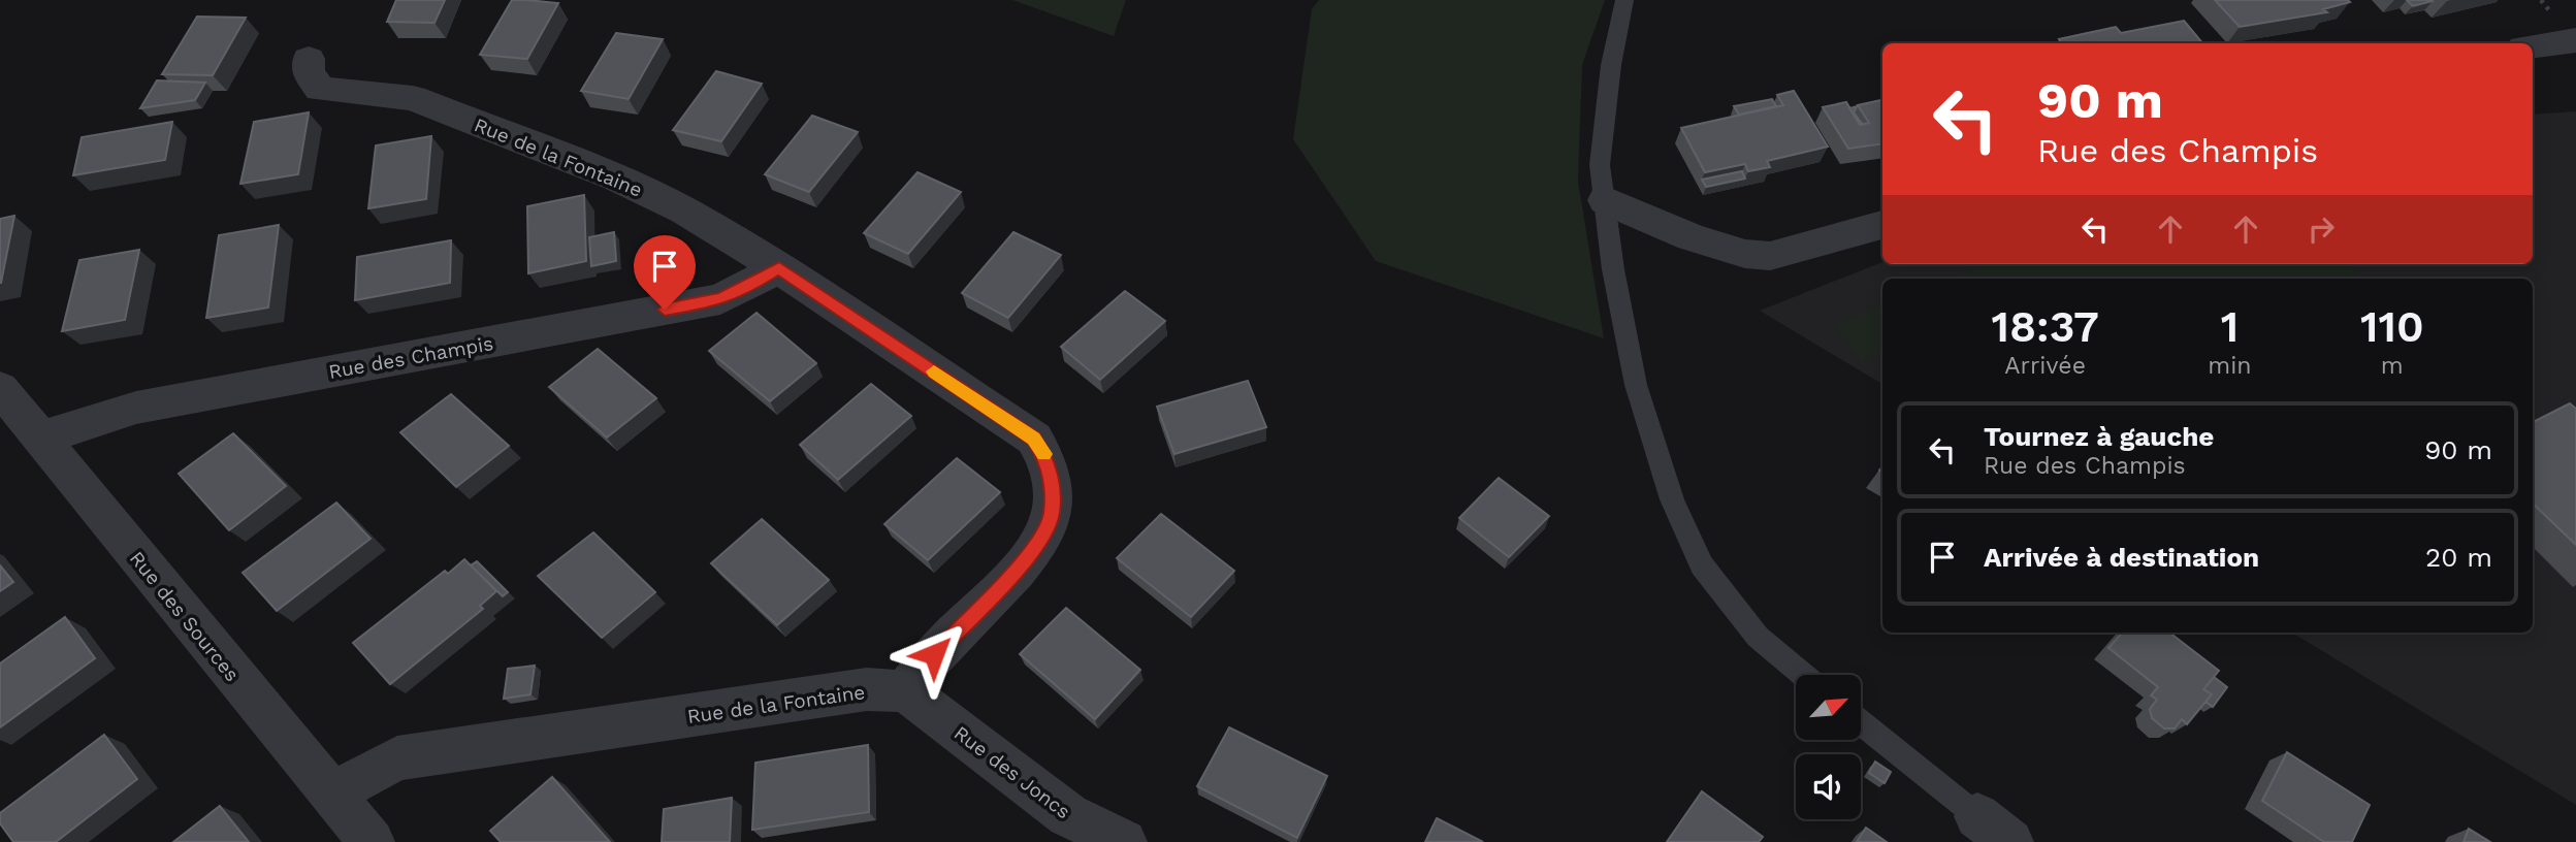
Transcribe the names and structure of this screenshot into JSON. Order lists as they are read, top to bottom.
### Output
{
  "streets": {
    "street": [
      "Rue de la Fontaine",
      "Rue des Champis",
      "Rue des Sources",
      "Rue des Joncs"
    ]
  },
  "crossings": [
    ["Rue de la Fontaine", "Rue des Champis"],
    ["Rue de la Fontaine", "Rue des Sources"],
    ["Rue de la Fontaine", "Rue des Joncs"],
    ["Rue des Champis", "Rue des Sources"]
  ],
  "north": "top right",
  "page": {
    "turn": ["90 m", "Rue des Champis"],
    "eta": [
      "18:37",
      "Arrivée",
      "1",
      "min",
      "110",
      "m"
    ],
    "list": [
      {
        "name": "Tournez à gauche",
        "note": "Rue des Champis",
        "value": "90 m"
      },
      {
        "name": "Arrivée à destination",
        "value": "20 m"
      }
    ]
  }
}
